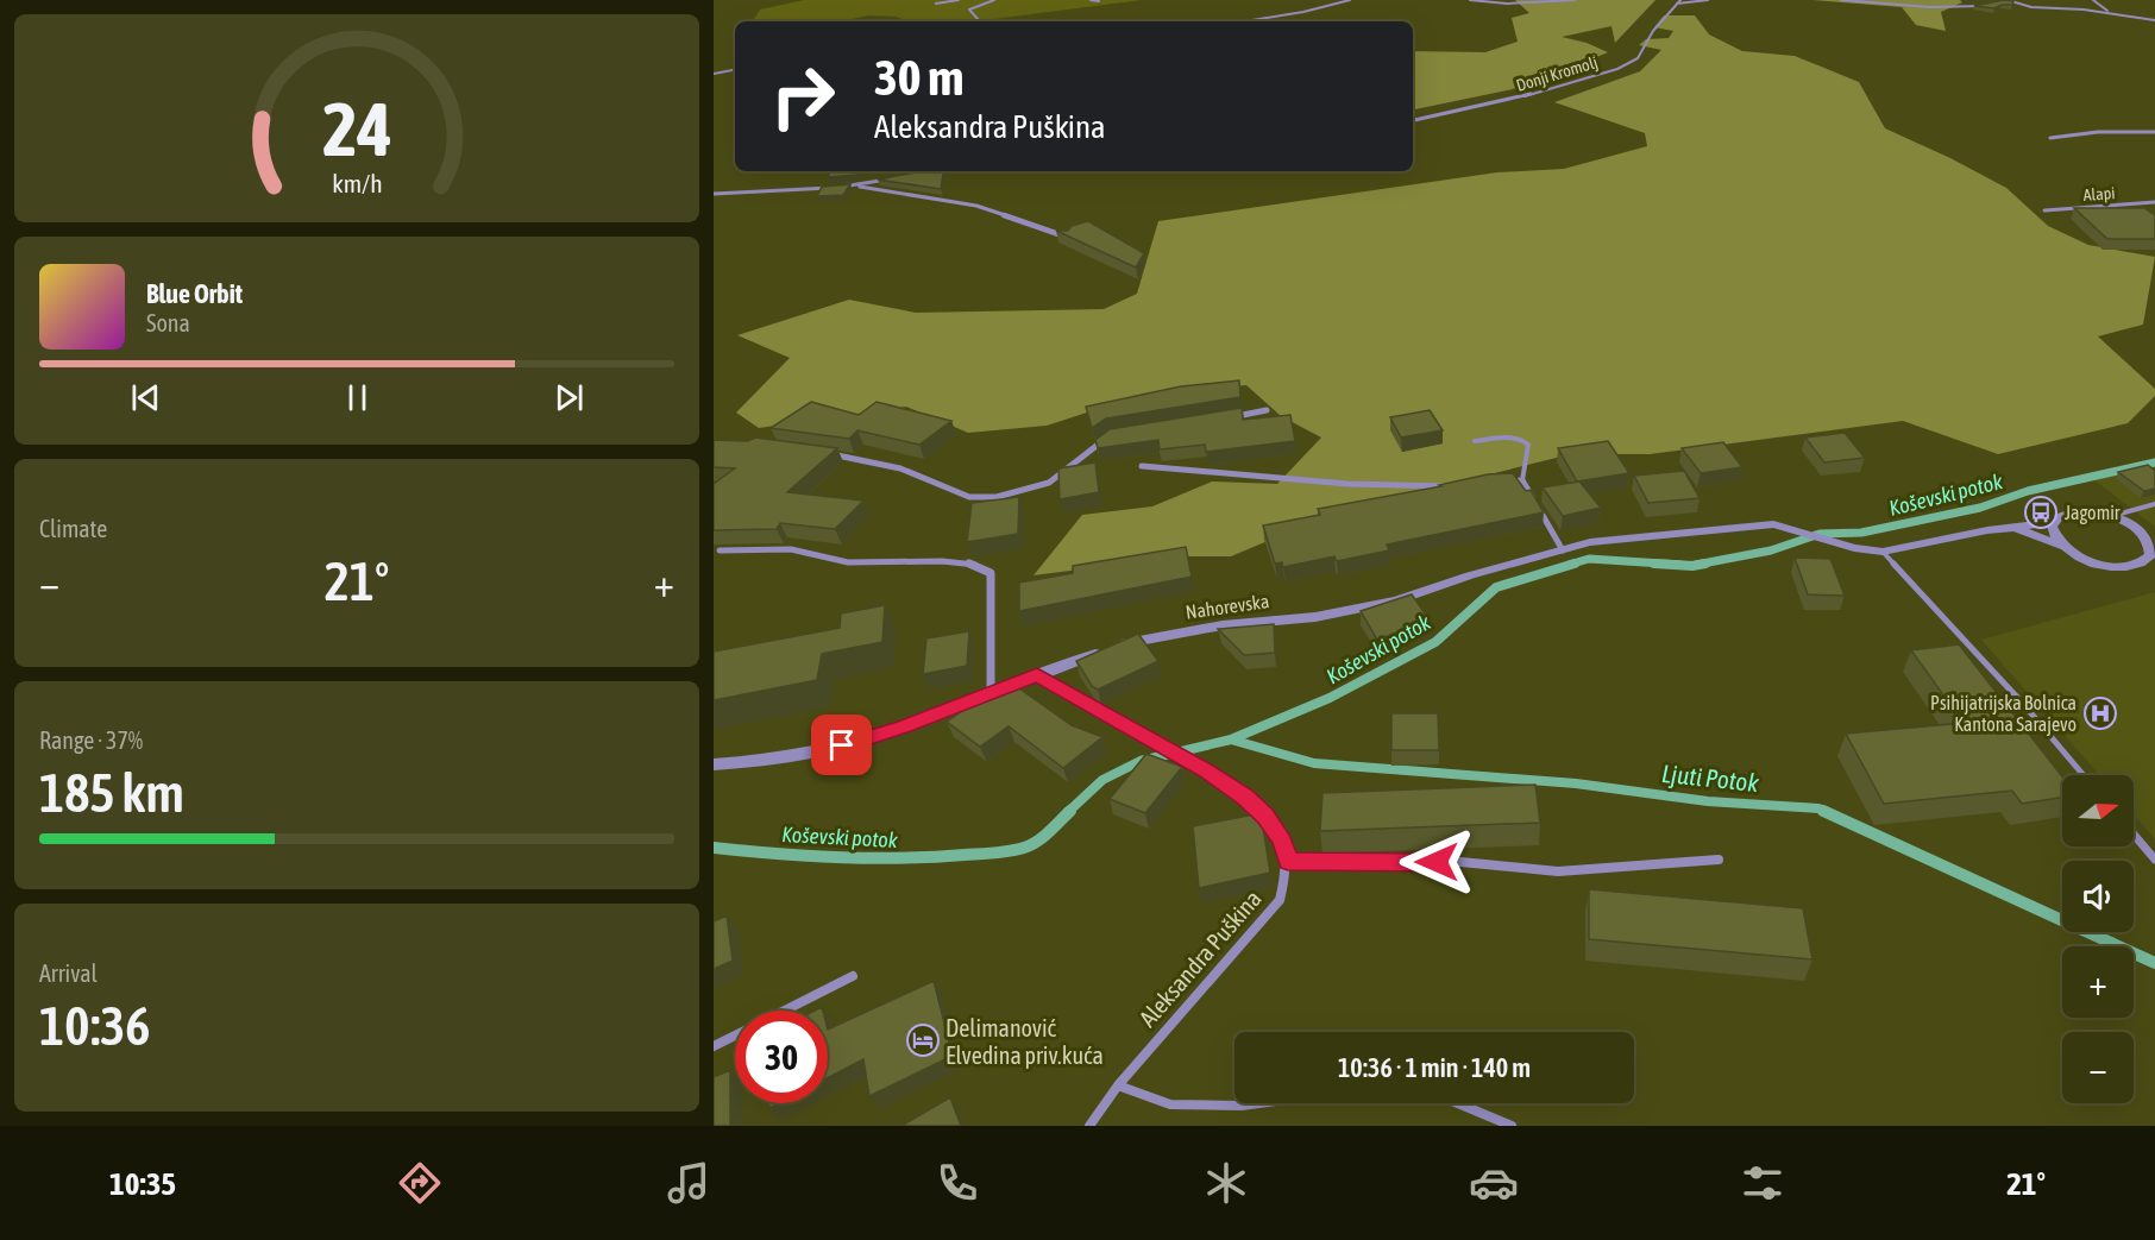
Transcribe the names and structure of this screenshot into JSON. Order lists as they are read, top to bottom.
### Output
{
  "streets": {
    "street": [
      "Donji Kromolj",
      "Alapi",
      "Nahorevska",
      "Aleksandra Puškina"
    ]
  },
  "water": ["Koševski potok", "Ljuti Potok"],
  "places": {
    "bus stop": ["Jagomir"],
    "hospital": ["Psihijatrijska Bolnica Kantona Sarajevo"],
    "hotel": ["Delimanović Elvedina priv.kuća"]
  },
  "north": "right",
  "page": {
    "turn": ["30 m", "Aleksandra Puškina"],
    "song": ["Blue Orbit", "Sona"],
    "tile": [
      "Climate",
      ["Range · 37%", "185 km"],
      ["Arrival", "10:36"]
    ],
    "heat": ["−", "21°", "+"],
    "map_buttons": ["+", "−"],
    "limit": "30",
    "trip": "10:36 · 1 min · 140 m",
    "tabs": ["10:35", "21°"],
    "gauge": ["24", "km/h"]
  }
}
